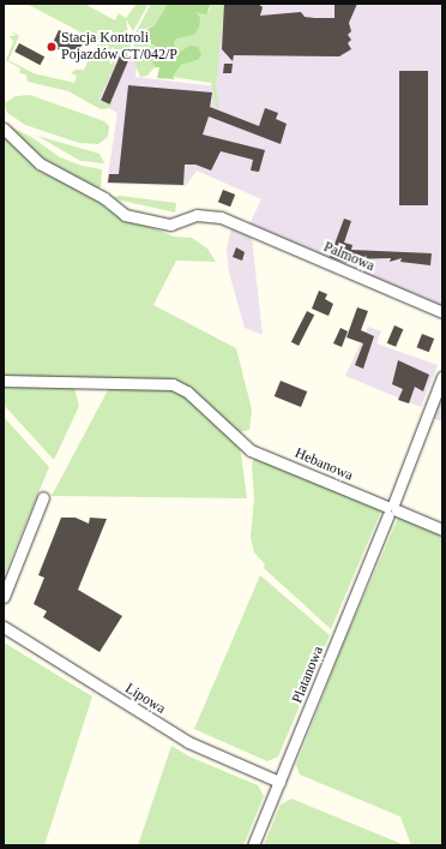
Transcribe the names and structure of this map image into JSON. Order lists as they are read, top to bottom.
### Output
{
  "streets": {
    "street": [
      "Palmowa",
      "Hebanowa",
      "Platanowa",
      "Lipowa"
    ]
  },
  "crossings": [
    ["Hebanowa", "Platanowa"],
    ["Platanowa", "Lipowa"]
  ],
  "places": ["Stacja Kontroli Pojazdów CT/042/P"]
}
